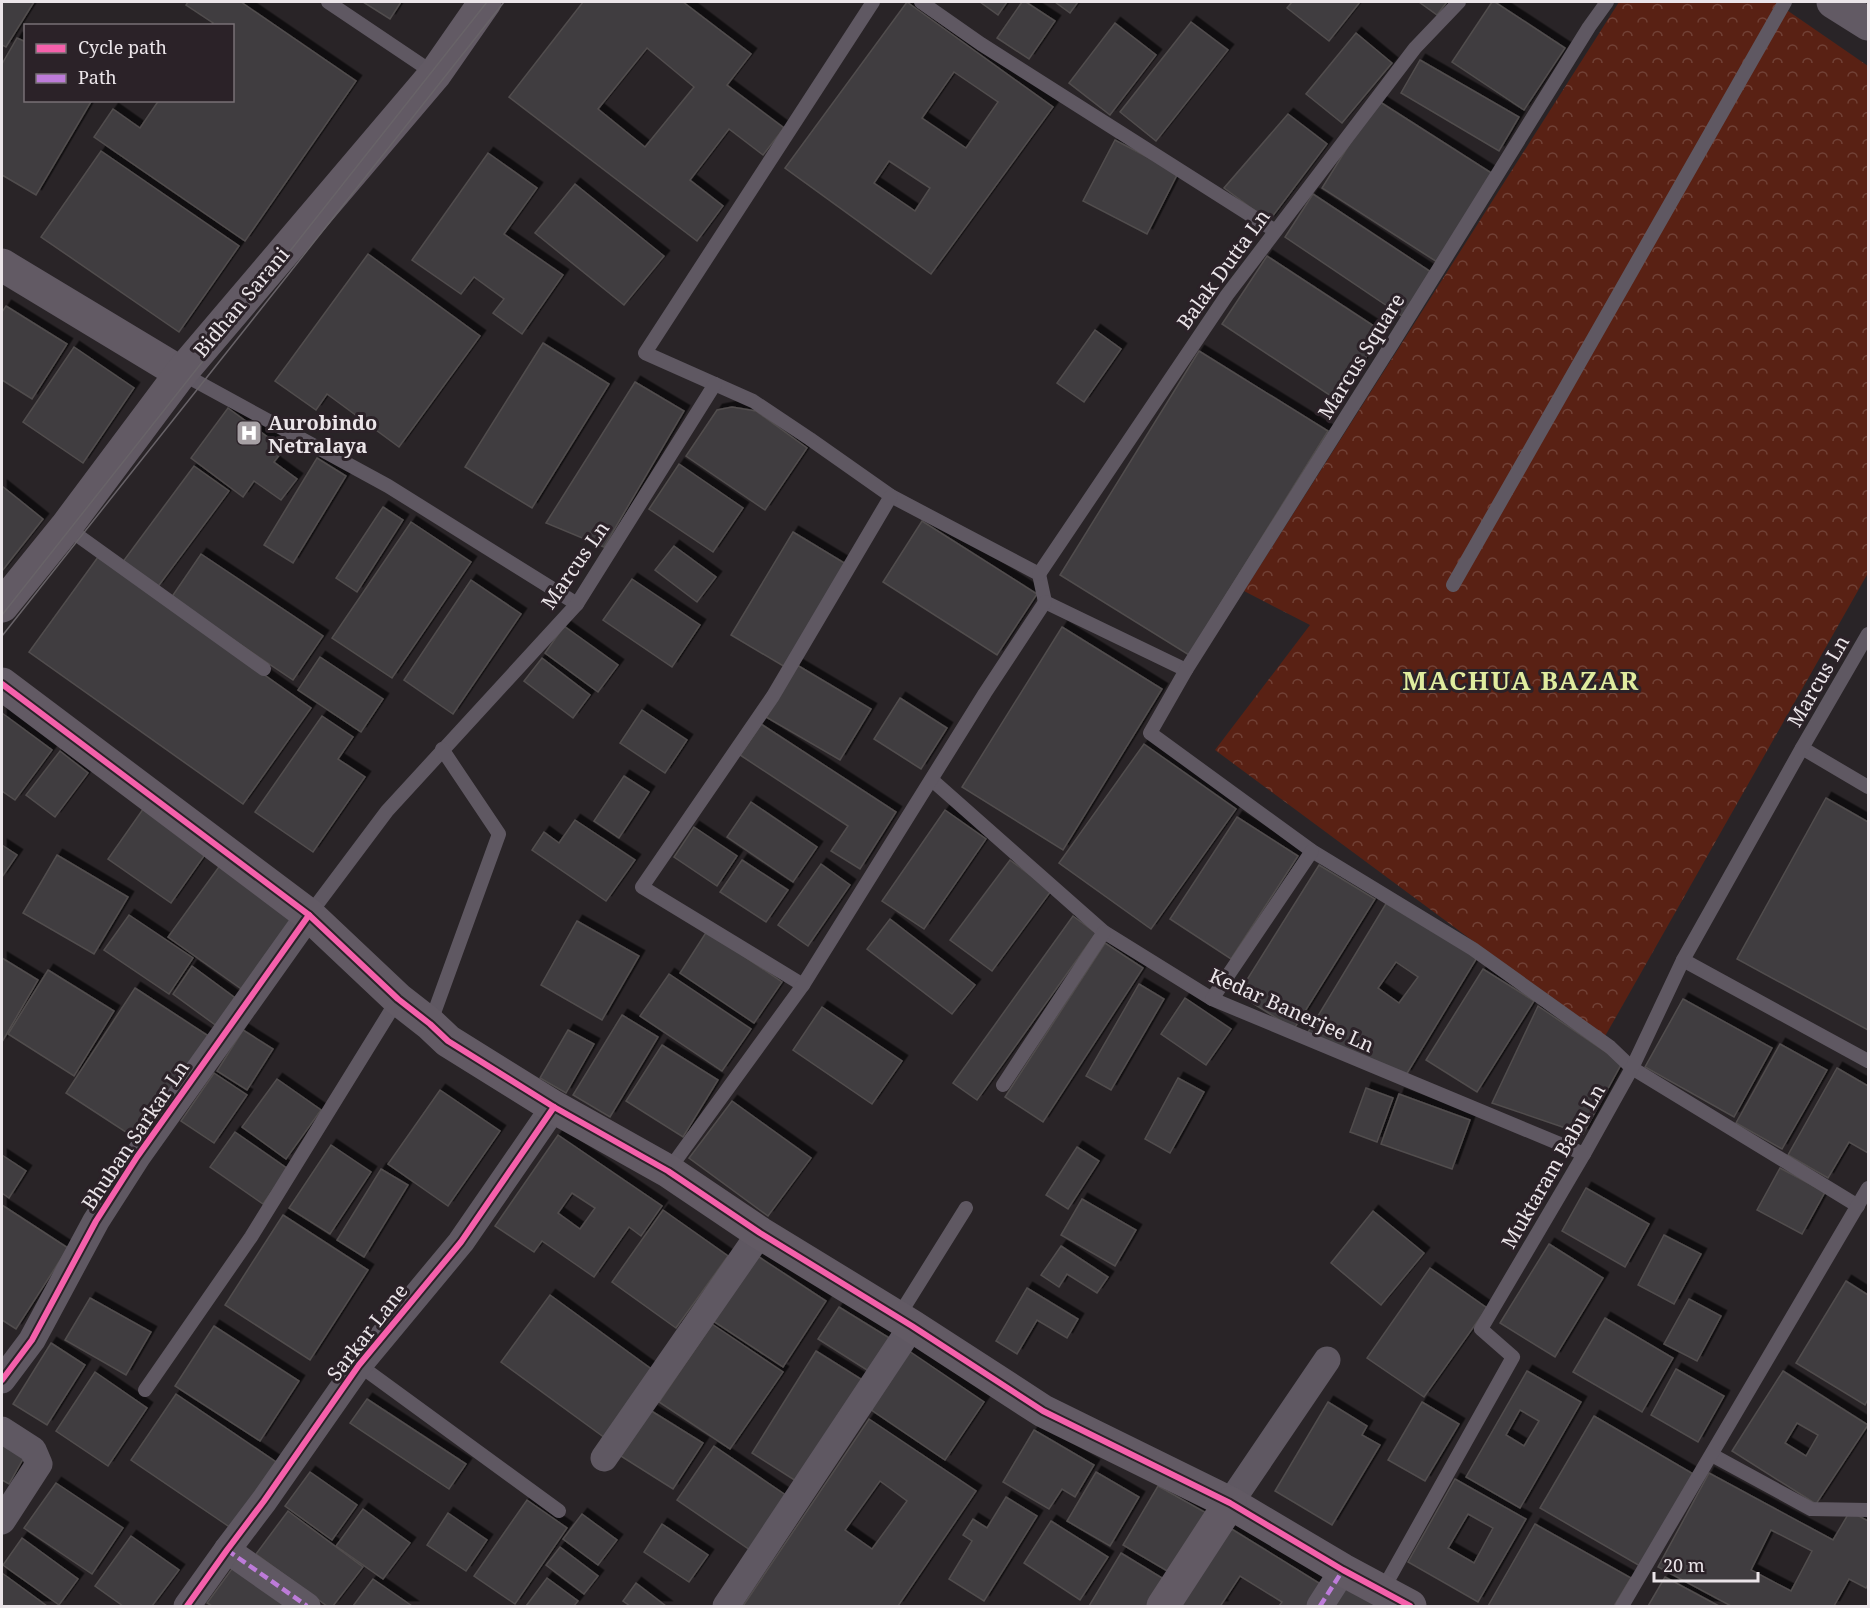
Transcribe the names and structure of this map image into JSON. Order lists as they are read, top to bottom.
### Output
{
  "streets": {
    "street": ["Bidhan Sarani", "Bhuban Sarkar Ln", "Sarkar Lane"],
    "lane": [
      "Balak Dutta Ln",
      "Marcus Square",
      "Marcus Ln",
      "Kedar Banerjee Ln",
      "Muktaram Babu Ln"
    ]
  },
  "crossings": [
    ["Marcus Ln", "Bhuban Sarkar Ln"],
    ["Marcus Ln", "Muktaram Babu Ln"],
    ["Kedar Banerjee Ln", "Muktaram Babu Ln"]
  ],
  "districts": ["MACHUA BAZAR"],
  "places": {
    "hospital": ["Aurobindo Netralaya"]
  },
  "legend": ["Cycle path", "Path"],
  "scale_bar": "20 m"
}
